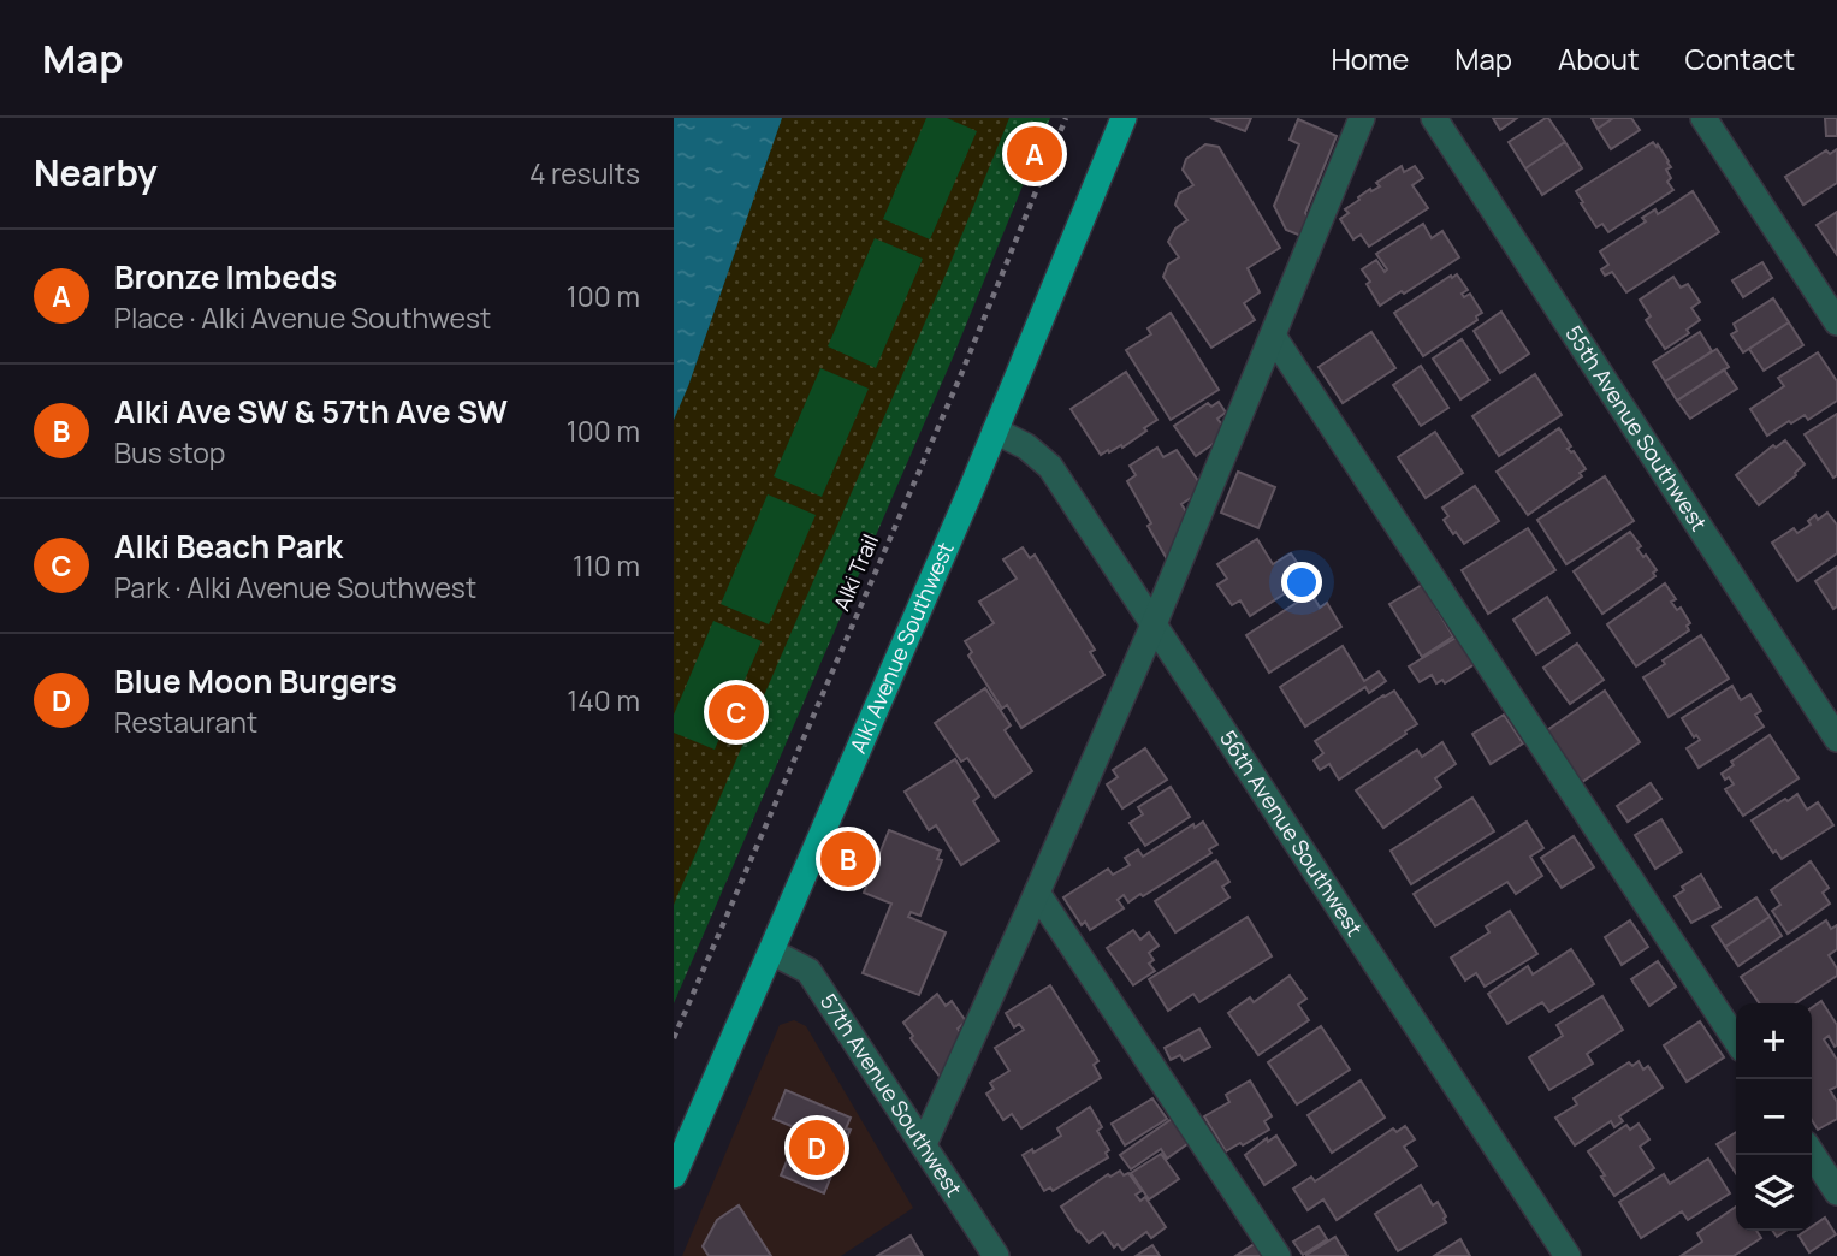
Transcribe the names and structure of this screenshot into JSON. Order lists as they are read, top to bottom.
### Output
{
  "streets": {
    "main road": ["Alki Avenue Southwest"],
    "street": ["55th Avenue Southwest", "56th Avenue Southwest", "57th Avenue Southwest"],
    "path": ["Alki Trail"]
  },
  "crossings": [
    ["Alki Avenue Southwest", "56th Avenue Southwest"],
    ["Alki Avenue Southwest", "57th Avenue Southwest"]
  ],
  "page": {
    "header": "Map",
    "nav": [
      "Home",
      "Map",
      "About",
      "Contact"
    ],
    "heading": ["Nearby", "4 results"],
    "pins": [
      "A",
      "C",
      "B",
      "D"
    ],
    "list": [
      {
        "mark": "A",
        "name": "Bronze Imbeds",
        "note": "Place · Alki Avenue Southwest",
        "value": "100 m"
      },
      {
        "mark": "B",
        "name": "Alki Ave SW & 57th Ave SW",
        "note": "Bus stop",
        "value": "100 m"
      },
      {
        "mark": "C",
        "name": "Alki Beach Park",
        "note": "Park · Alki Avenue Southwest",
        "value": "110 m"
      },
      {
        "mark": "D",
        "name": "Blue Moon Burgers",
        "note": "Restaurant",
        "value": "140 m"
      }
    ],
    "map_buttons": ["+", "−"]
  }
}
